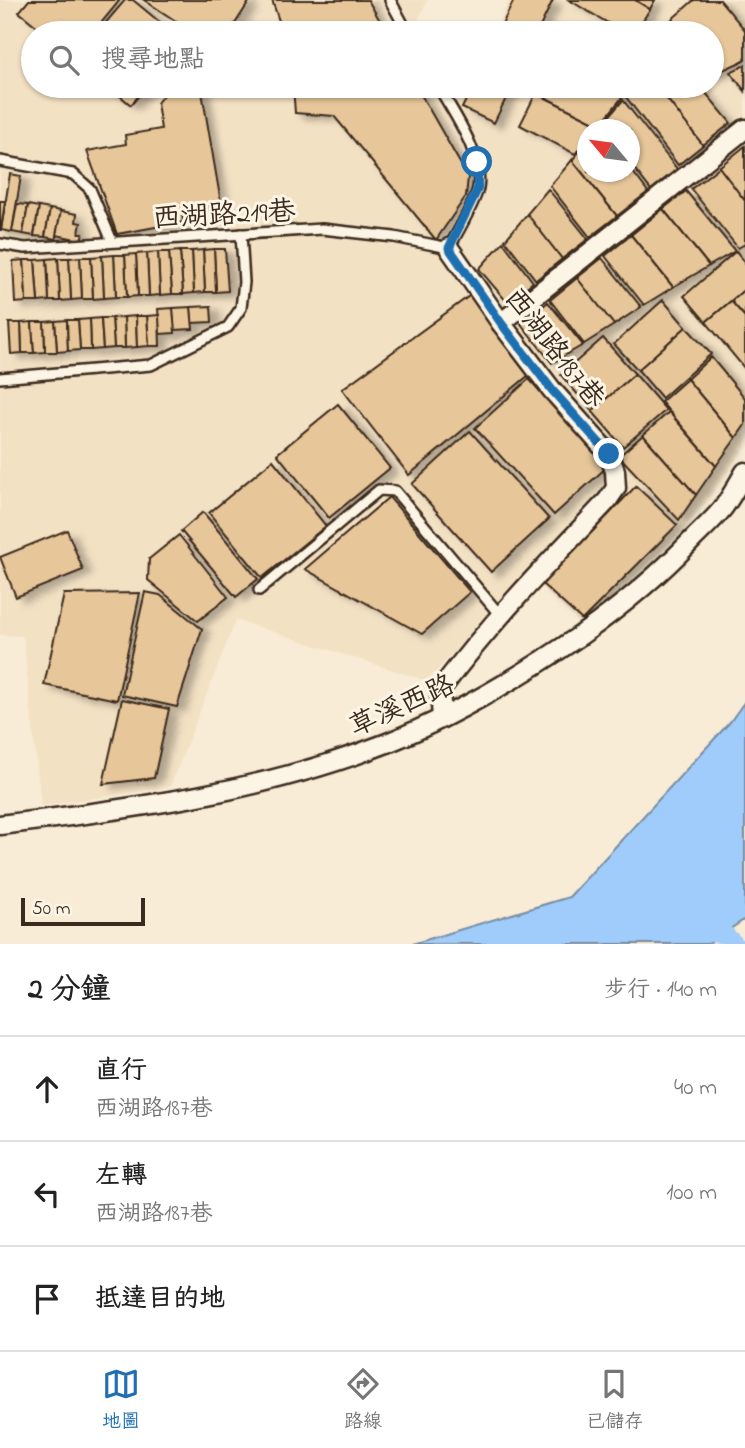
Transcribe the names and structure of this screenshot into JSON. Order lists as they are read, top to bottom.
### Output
{
  "streets": {
    "street": ["西湖路187巷", "草溪西路"],
    "lane": ["西湖路219巷"]
  },
  "crossings": [
    ["西湖路219巷", "西湖路187巷"],
    ["西湖路187巷", "草溪西路"]
  ],
  "scale_bar": "50 m",
  "north": "top left",
  "page": {
    "search": "搜尋地點",
    "scale": "50 m",
    "heading": ["2 分鐘", "步行 · 140 m"],
    "list": [
      ["直行", "西湖路187巷", "40 m"],
      ["左轉", "西湖路187巷", "100 m"],
      "抵達目的地"
    ],
    "nav": ["地圖", "路線", "已儲存"]
  }
}
